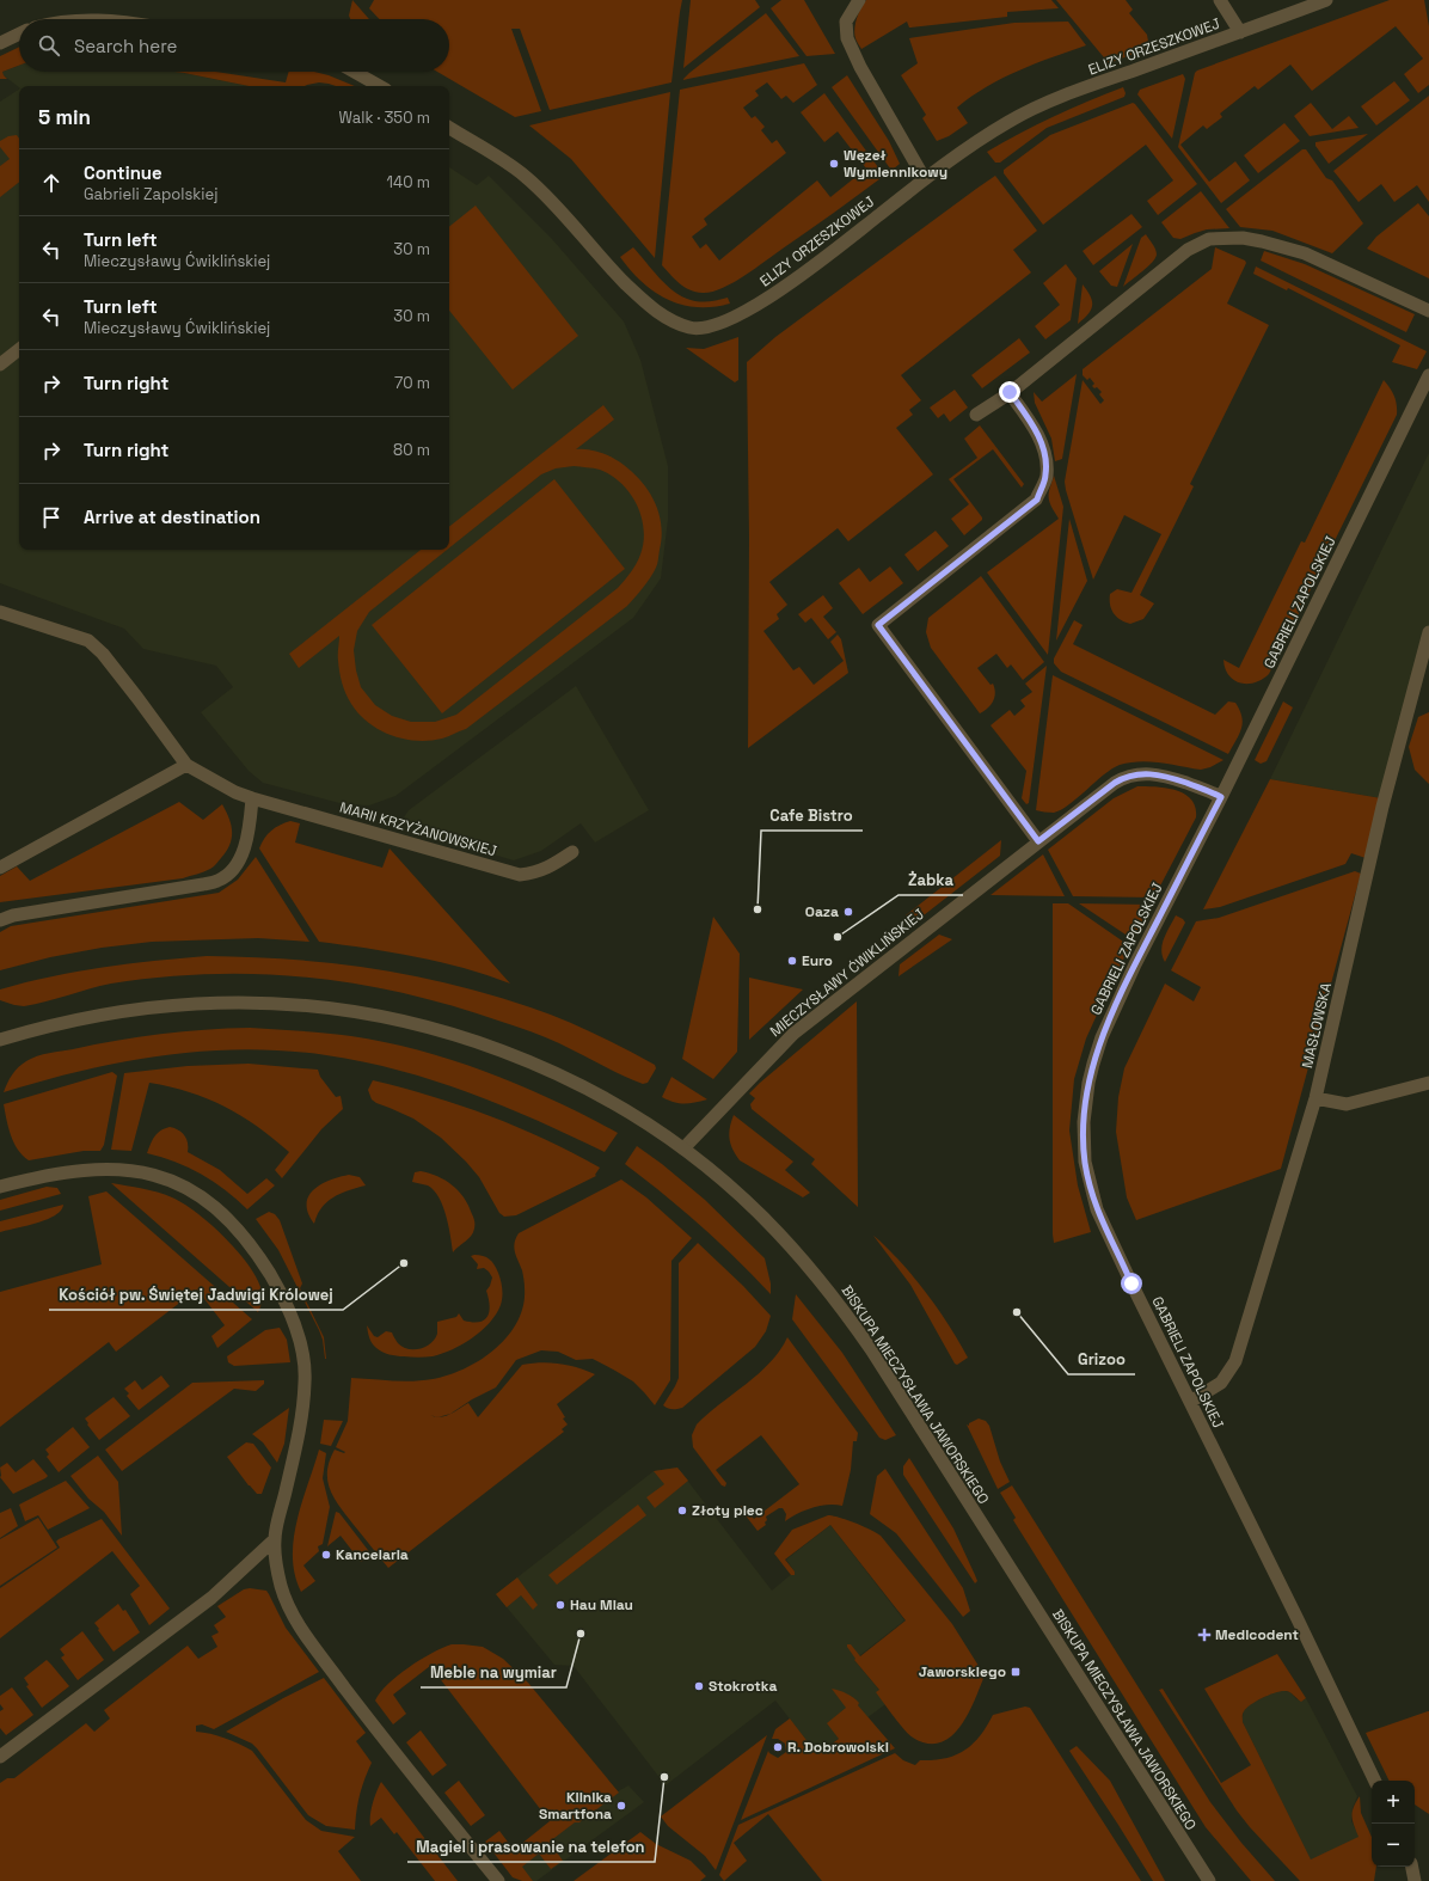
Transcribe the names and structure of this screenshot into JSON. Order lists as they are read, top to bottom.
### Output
{
  "streets": {
    "street": [
      "ELIZY ORZESZKOWEJ",
      "GABRIELI ZAPOLSKIEJ",
      "MARII KRZYŻANOWSKIEJ",
      "MIECZYSŁAWY ĆWIKLIŃSKIEJ",
      "MASŁOWSKA",
      "BISKUPA MIECZYSŁAWA JAWORSKIEGO"
    ]
  },
  "crossings": [
    ["GABRIELI ZAPOLSKIEJ", "MIECZYSŁAWY ĆWIKLIŃSKIEJ"],
    ["GABRIELI ZAPOLSKIEJ", "MASŁOWSKA"],
    ["MIECZYSŁAWY ĆWIKLIŃSKIEJ", "BISKUPA MIECZYSŁAWA JAWORSKIEGO"]
  ],
  "places": {
    "other": [
      "Węzeł Wymiennikowy",
      "Cafe Bistro",
      "Oaza",
      "Żabka",
      "Euro",
      "Kościół pw. Świętej Jadwigi Królowej",
      "Grizoo",
      "Złoty piec",
      "Kancelaria",
      "Hau Miau",
      "Meble na wymiar",
      "Stokrotka",
      "R. Dobrowolski",
      "Magiel i prasowanie na telefon",
      "Klinika Smartfona"
    ],
    "health": ["Medicodent"],
    "transit": ["Jaworskiego"]
  },
  "page": {
    "search": "Search here",
    "heading": ["5 min", "Walk · 350 m"],
    "list": [
      ["Continue", "Gabrieli Zapolskiej", "140 m"],
      ["Turn left", "Mieczysławy Ćwiklińskiej", "30 m"],
      ["Turn left", "Mieczysławy Ćwiklińskiej", "30 m"],
      ["Turn right", "70 m"],
      ["Turn right", "80 m"],
      "Arrive at destination"
    ],
    "map_buttons": ["+", "−"]
  }
}
